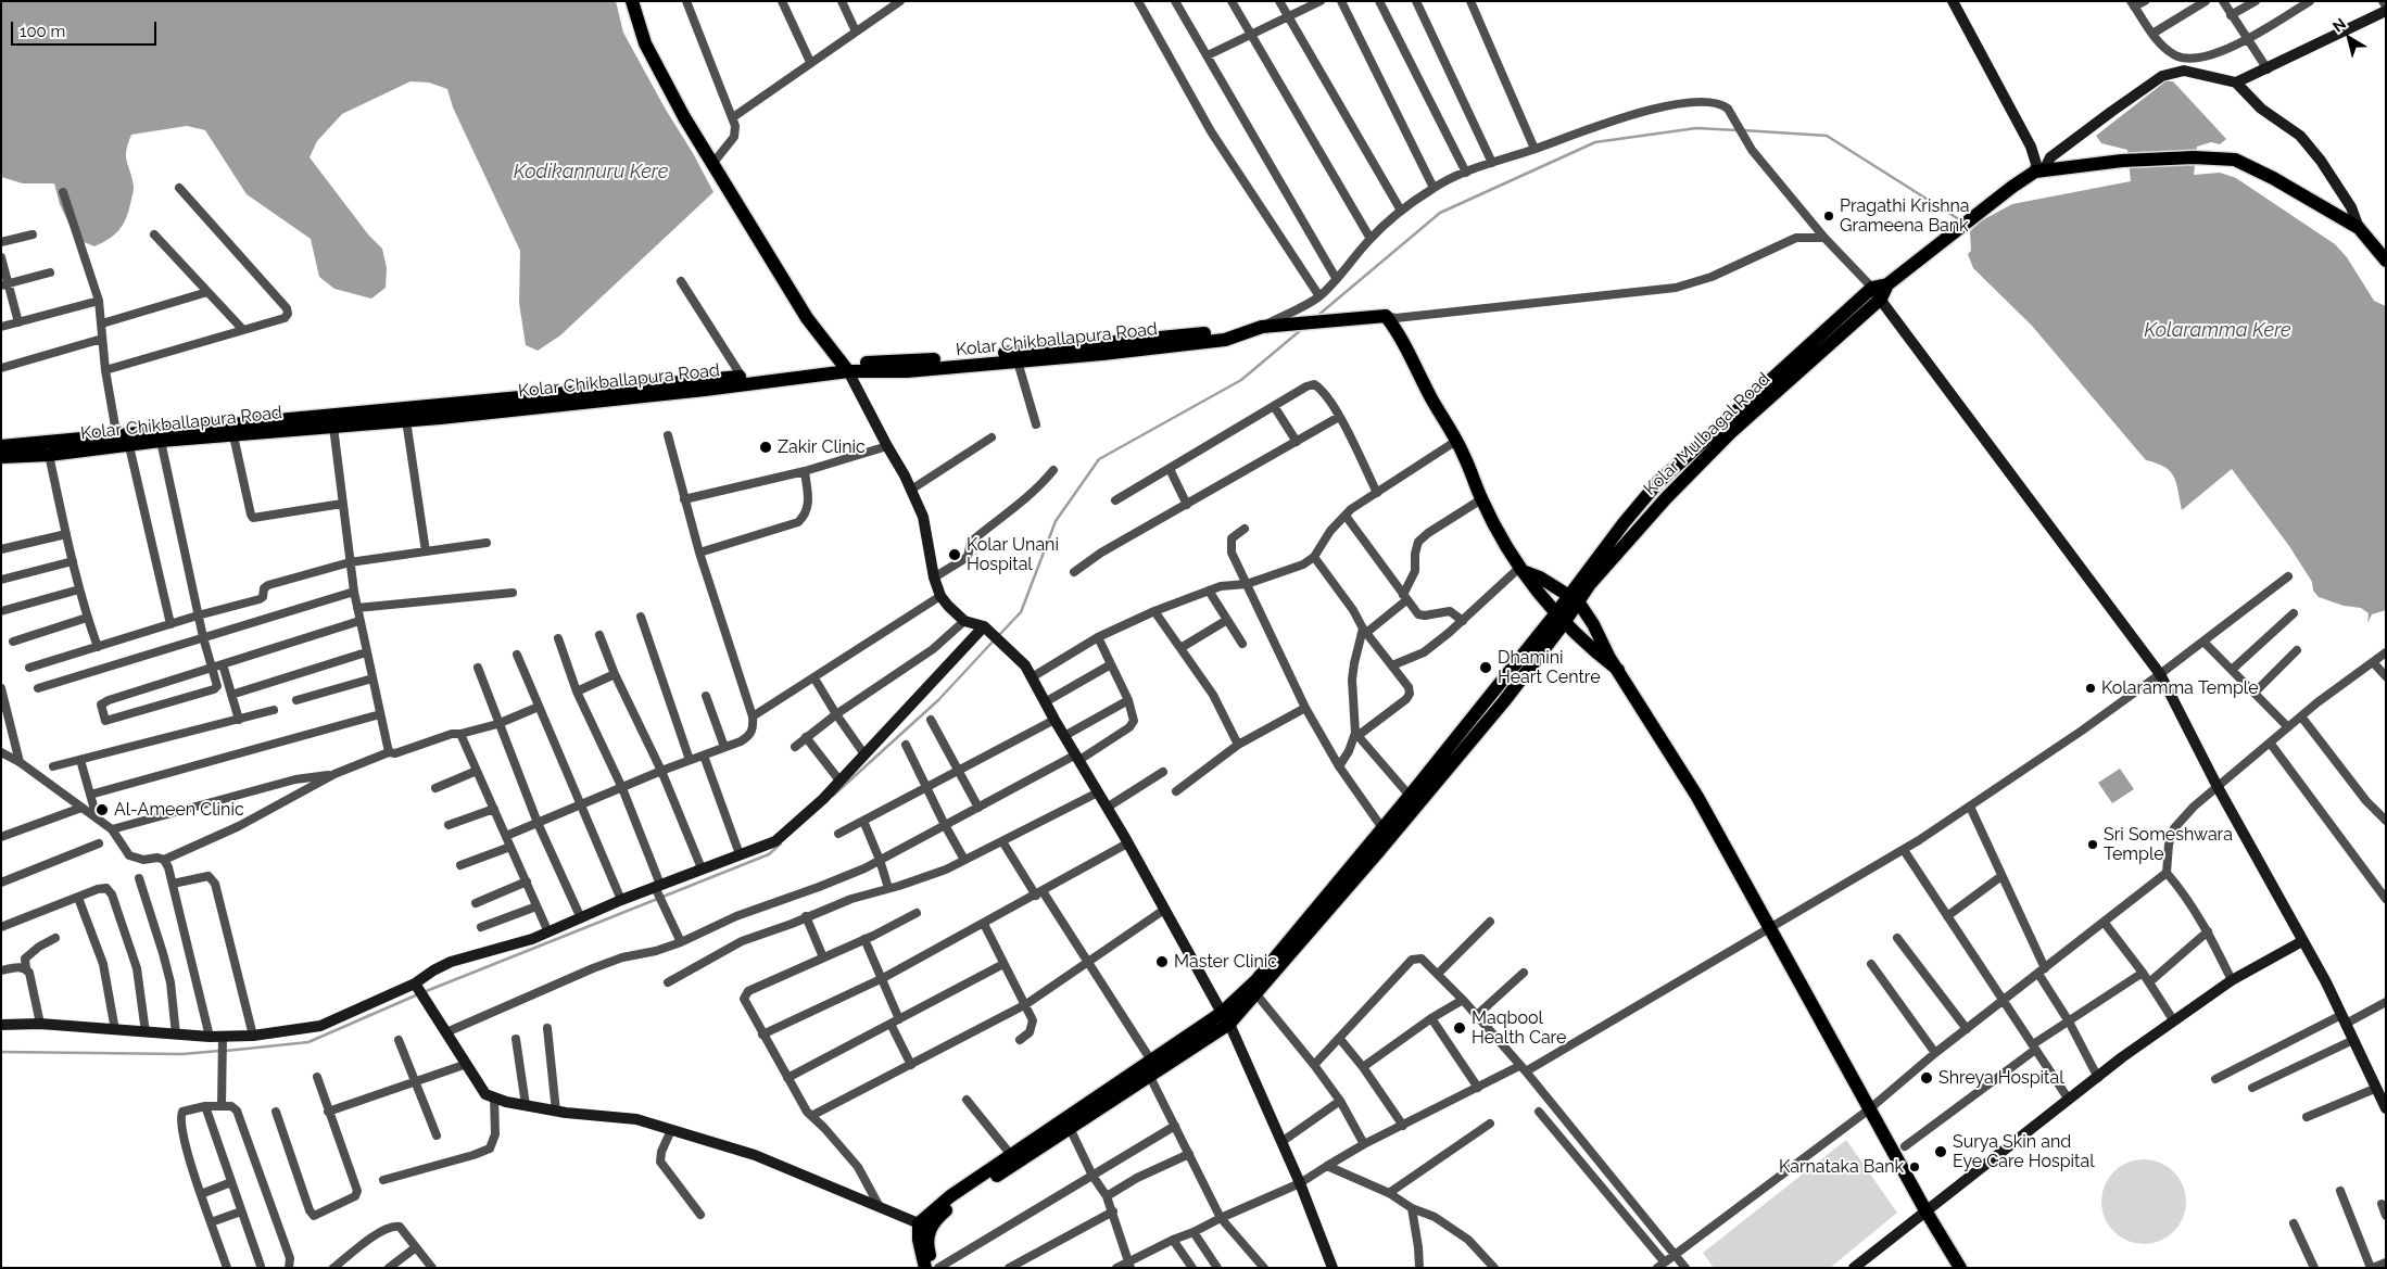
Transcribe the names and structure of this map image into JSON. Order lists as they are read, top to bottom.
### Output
{
  "streets": {
    "main road": ["Kolar Chikballapura Road", "Kolar Mulbagal Road"]
  },
  "water": ["Kodikannuru Kere", "Kolaramma Kere"],
  "places": [
    "Pragathi Krishna Grameena Bank",
    "Zakir Clinic",
    "Kolar Unani Hospital",
    "Dhamini Heart Centre",
    "Kolaramma Temple",
    "Al-Ameen Clinic",
    "Sri Someshwara Temple",
    "Master Clinic",
    "Maqbool Health Care",
    "Shreya Hospital",
    "Surya Skin and Eye Care Hospital",
    "Karnataka Bank"
  ],
  "scale_bar": "100 m",
  "north": "top left"
}
